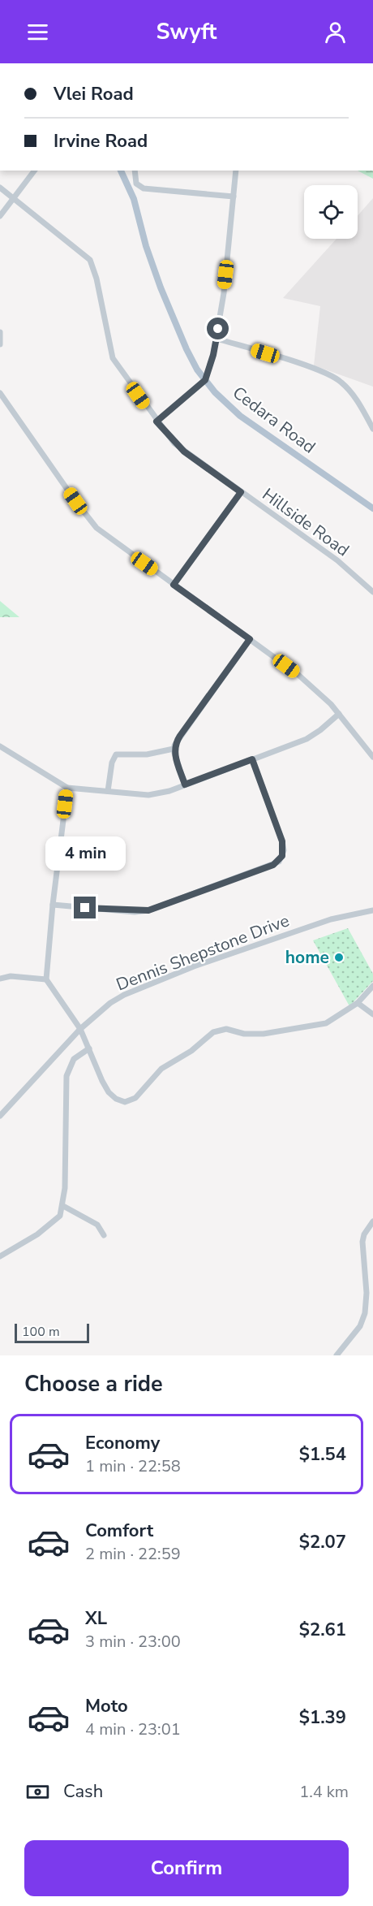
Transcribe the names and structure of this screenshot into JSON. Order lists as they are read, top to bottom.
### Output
{
  "streets": {
    "main road": ["Cedara Road"],
    "street": ["Hillside Road", "Dennis Shepstone Drive"]
  },
  "places": ["home"],
  "scale_bar": "100 m",
  "page": {
    "header": "Swyft",
    "banner": ["Vlei Road", "Irvine Road"],
    "bubble": "4 min",
    "scale": "100 m",
    "heading": "Choose a ride",
    "list": [
      {
        "name": "Economy",
        "note": "1 min · 22:58",
        "value": "$1.54"
      },
      {
        "name": "Comfort",
        "note": "2 min · 22:59",
        "value": "$2.07"
      },
      {
        "name": "XL",
        "note": "3 min · 23:00",
        "value": "$2.61"
      },
      {
        "name": "Moto",
        "note": "4 min · 23:01",
        "value": "$1.39"
      }
    ],
    "pay": ["Cash", "1.4 km"],
    "buttons": "Confirm"
  }
}
